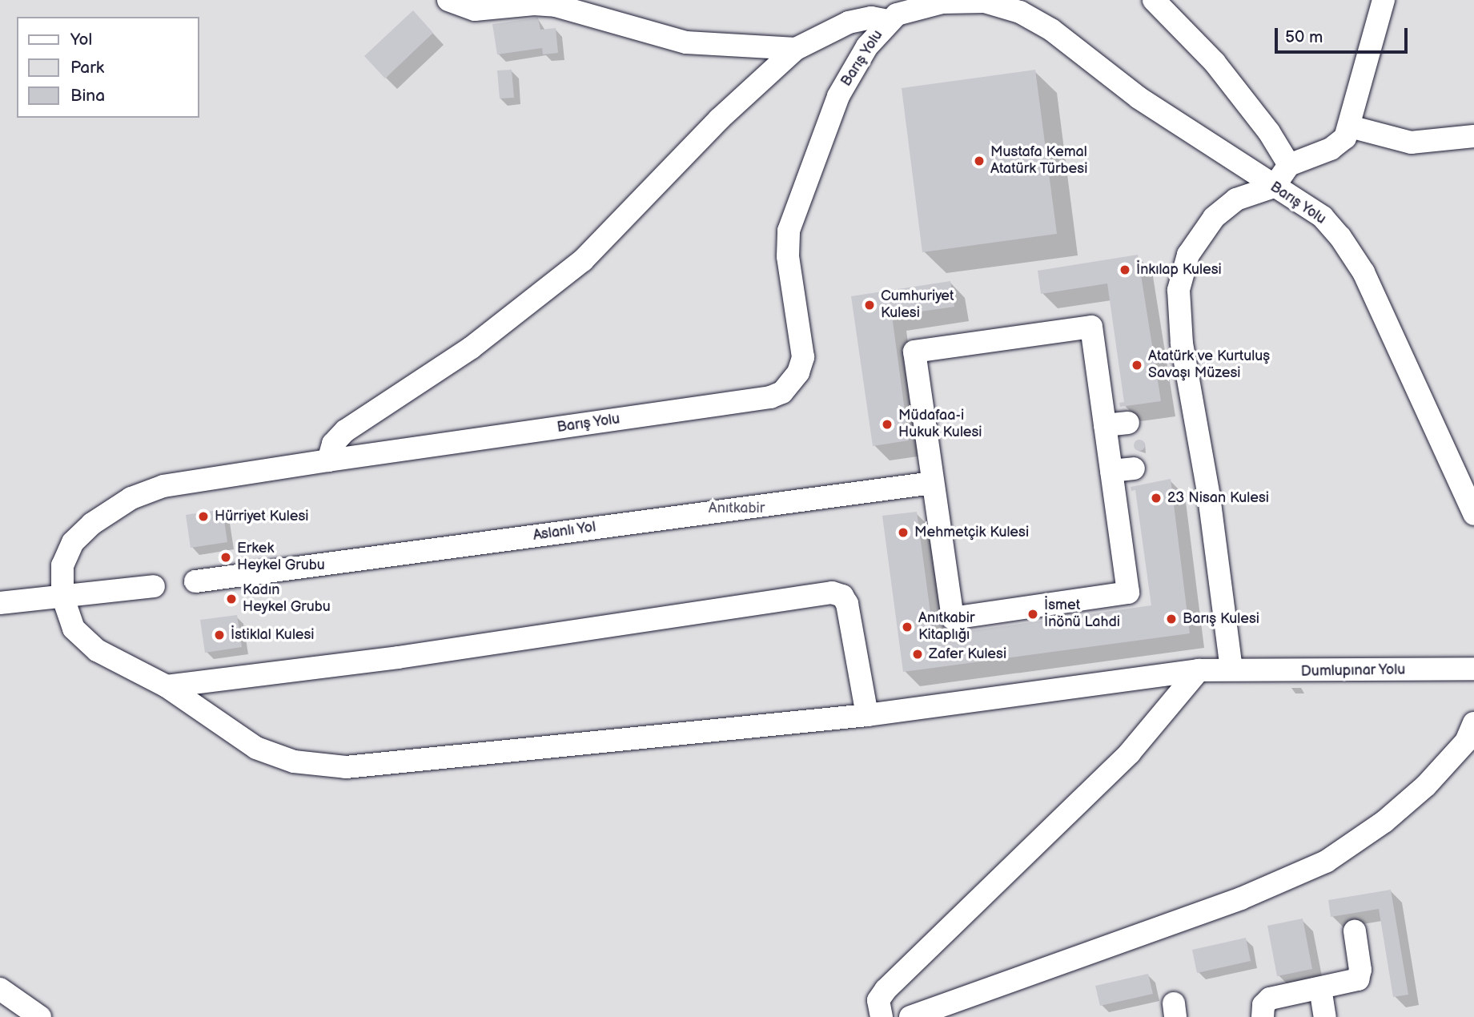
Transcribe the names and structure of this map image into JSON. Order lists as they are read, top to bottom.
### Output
{
  "streets": {
    "street": ["Barış Yolu", "Aslanlı Yol", "Dumlupınar Yolu"]
  },
  "crossings": [
    ["Barış Yolu", "Dumlupınar Yolu"]
  ],
  "parks": ["Anıtkabir"],
  "places": [
    "Mustafa Kemal Atatürk Türbesi",
    "İnkılap Kulesi",
    "Cumhuriyet Kulesi",
    "Atatürk ve Kurtuluş Savaşı Müzesi",
    "Müdafaa-i Hukuk Kulesi",
    "23 Nisan Kulesi",
    "Hürriyet Kulesi",
    "Mehmetçik Kulesi",
    "Erkek Heykel Grubu",
    "Kadın Heykel Grubu",
    "İsmet İnönü Lahdi",
    "Barış Kulesi",
    "Anıtkabir Kitaplığı",
    "İstiklal Kulesi",
    "Zafer Kulesi"
  ],
  "legend": ["Yol", "Park", "Bina"],
  "scale_bar": "50 m"
}
